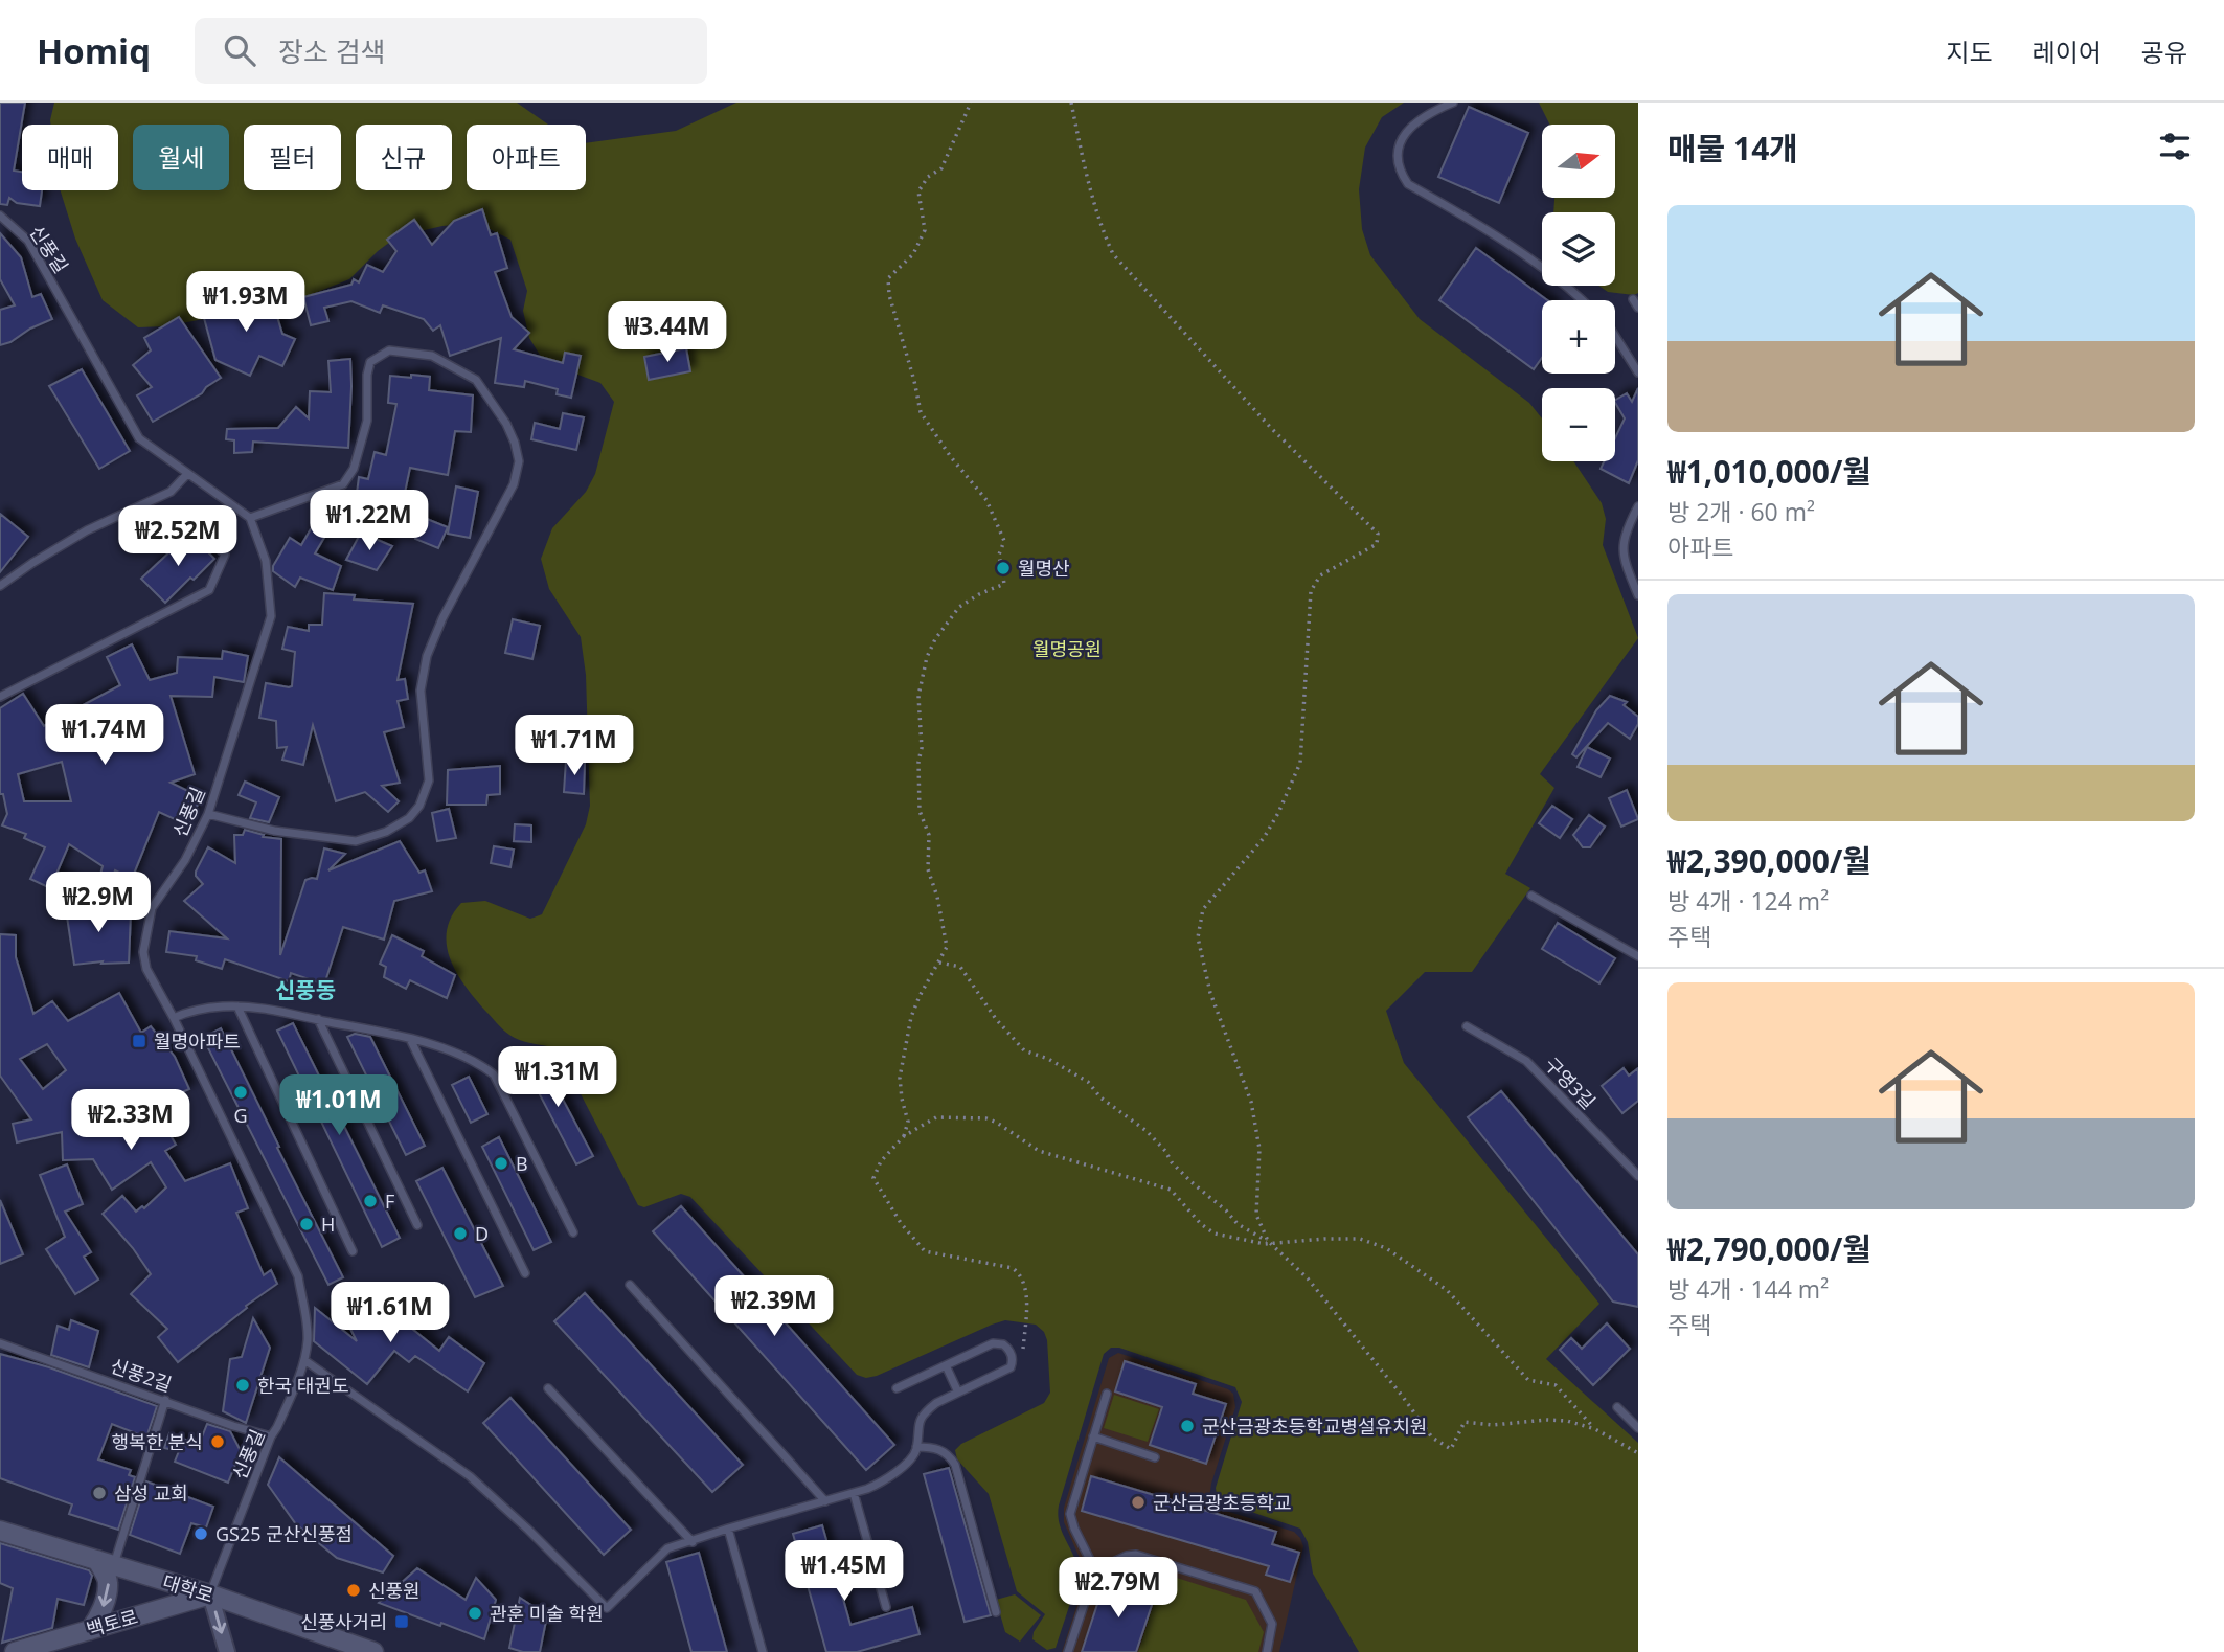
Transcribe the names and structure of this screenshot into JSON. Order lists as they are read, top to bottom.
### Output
{
  "streets": {
    "street": ["대학로", "백토로"],
    "lane": ["신풍길", "구영3길", "신풍2길"]
  },
  "crossings": [
    ["신풍길", "신풍2길"],
    ["신풍길", "대학로"],
    ["신풍길", "백토로"],
    ["대학로", "백토로"]
  ],
  "districts": ["신풍동"],
  "parks": ["월명공원"],
  "places": {
    "other": [
      "월명산",
      "G",
      "B",
      "F",
      "H",
      "D",
      "한국 태권도",
      "군산금광초등학교병설유치원",
      "행복한 분식",
      "삼성 교회",
      "군산금광초등학교",
      "GS25 군산신풍점",
      "신풍원",
      "관훈 미술 학원"
    ],
    "transit": ["월명아파트", "신풍사거리"]
  },
  "north": "right",
  "page": {
    "header": "Homiq",
    "search": "장소 검색",
    "nav": ["지도", "레이어", "공유"],
    "heading": "매물 14개",
    "map_buttons": ["+", "−"],
    "chip": [
      "매매",
      "월세",
      "필터",
      "신규",
      "아파트"
    ],
    "list": [
      {
        "name": "₩1,010,000/월",
        "note": "방 2개 · 60 m² · 아파트"
      },
      {
        "name": "₩2,390,000/월",
        "note": "방 4개 · 124 m² · 주택"
      },
      {
        "name": "₩2,790,000/월",
        "note": "방 4개 · 144 m² · 주택"
      }
    ],
    "price": [
      "₩1.93M",
      "₩3.44M",
      "₩1.22M",
      "₩2.52M",
      "₩1.74M",
      "₩1.71M",
      "₩2.9M",
      "₩1.31M",
      "₩1.01M",
      "₩2.33M",
      "₩2.39M",
      "₩1.61M",
      "₩1.45M",
      "₩2.79M"
    ]
  }
}
